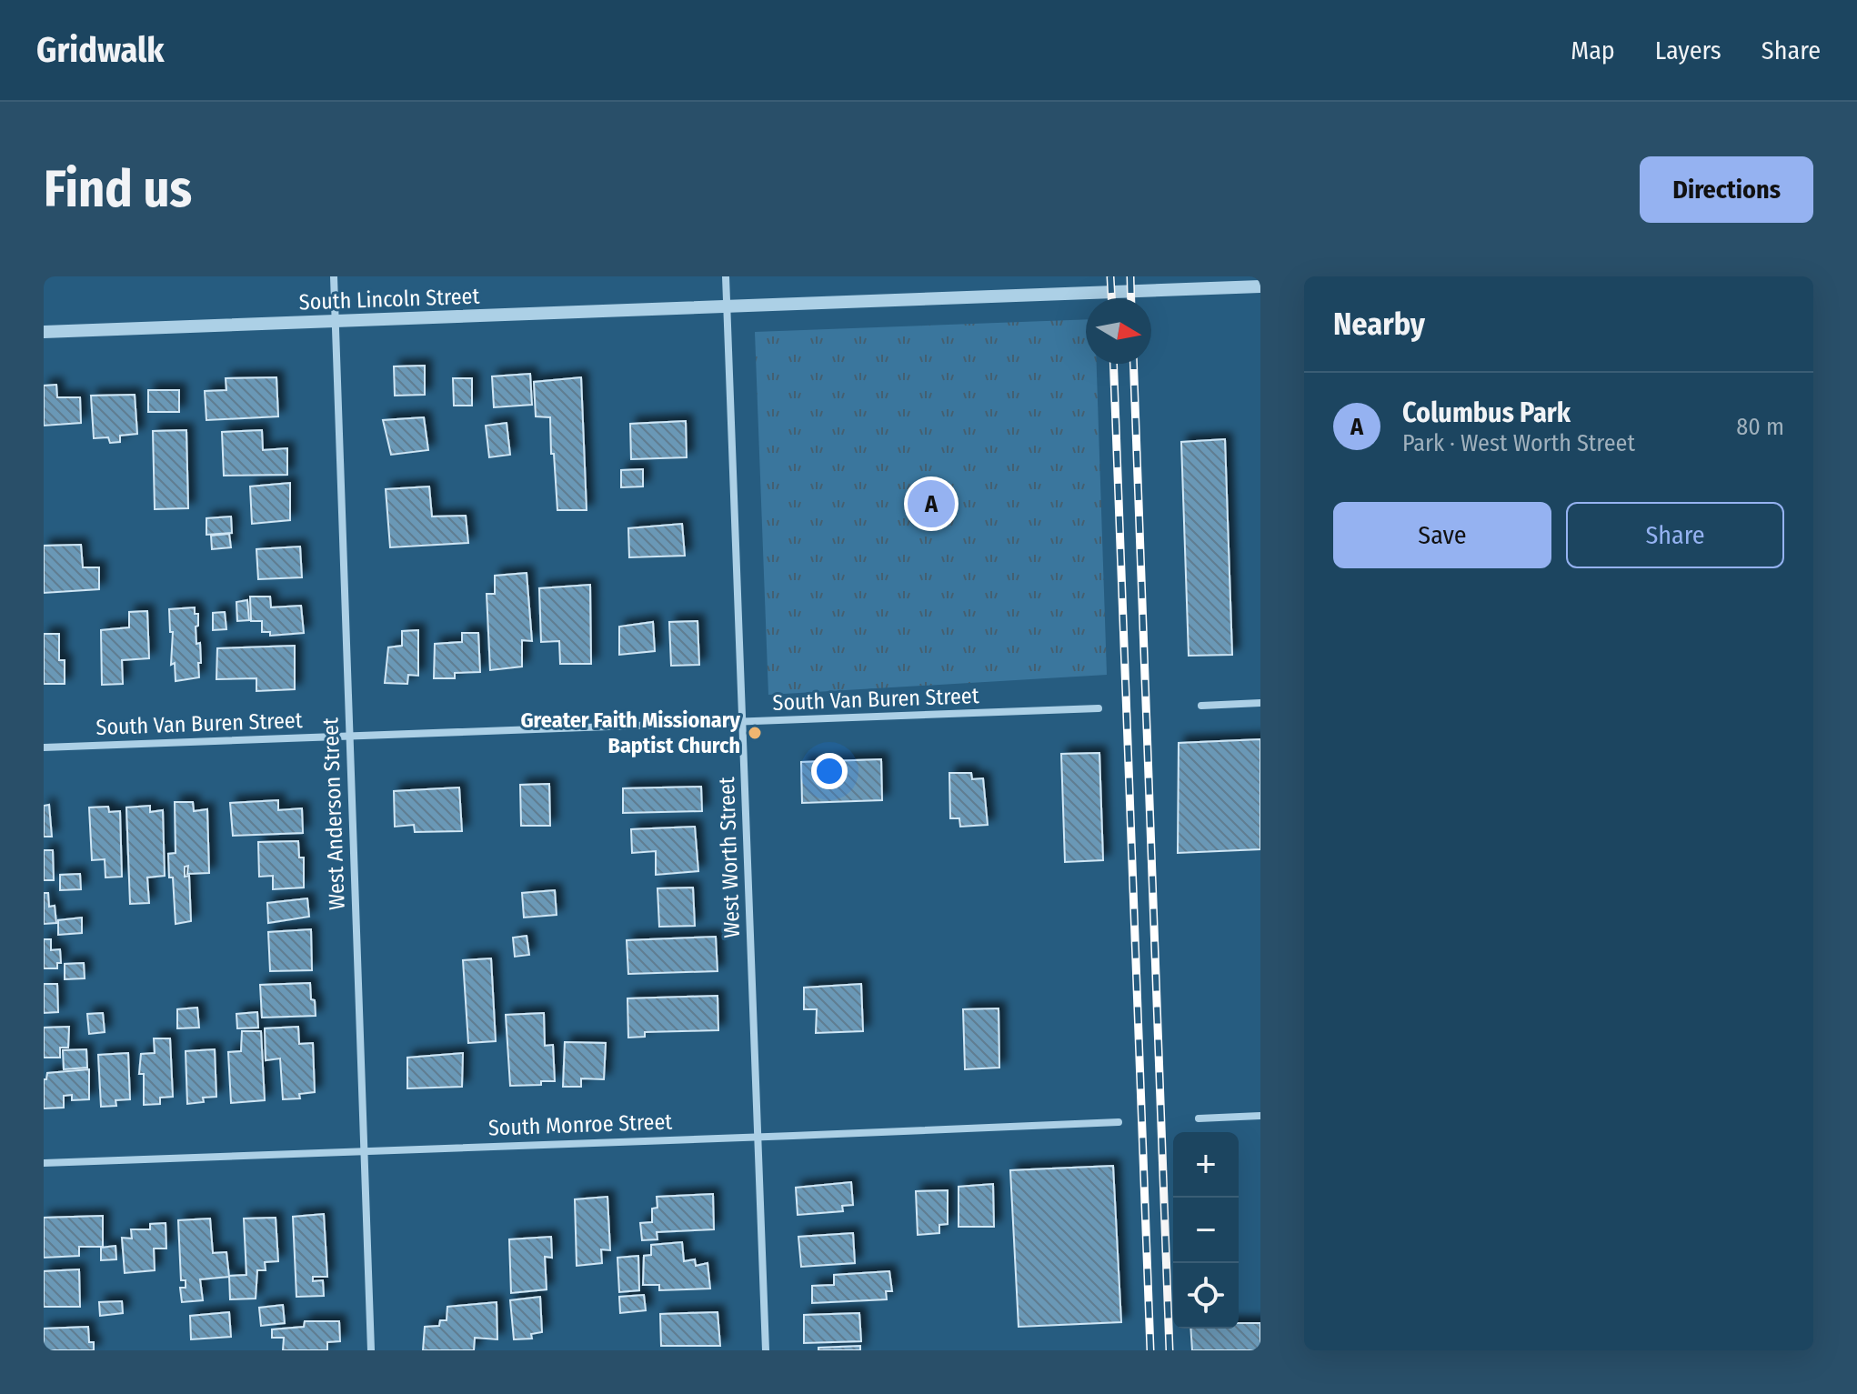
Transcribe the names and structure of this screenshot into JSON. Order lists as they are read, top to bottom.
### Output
{
  "streets": {
    "street": [
      "South Lincoln Street",
      "South Van Buren Street",
      "West Anderson Street",
      "West Worth Street",
      "South Monroe Street"
    ]
  },
  "crossings": [
    ["South Lincoln Street", "West Anderson Street"],
    ["South Lincoln Street", "West Worth Street"],
    ["South Van Buren Street", "West Anderson Street"],
    ["South Van Buren Street", "West Worth Street"],
    ["West Anderson Street", "South Monroe Street"],
    ["West Worth Street", "South Monroe Street"]
  ],
  "places": ["Greater Faith Missionary Baptist Church"],
  "north": "right",
  "page": {
    "header": "Gridwalk",
    "nav": ["Map", "Layers", "Share"],
    "buttons": [
      "Directions",
      ["Save", "Share"]
    ],
    "title": "Find us",
    "heading": "Nearby",
    "list": [
      {
        "mark": "A",
        "name": "Columbus Park",
        "note": "Park · West Worth Street",
        "value": "80 m"
      }
    ],
    "pins": "A",
    "map_buttons": ["+", "−"]
  }
}
